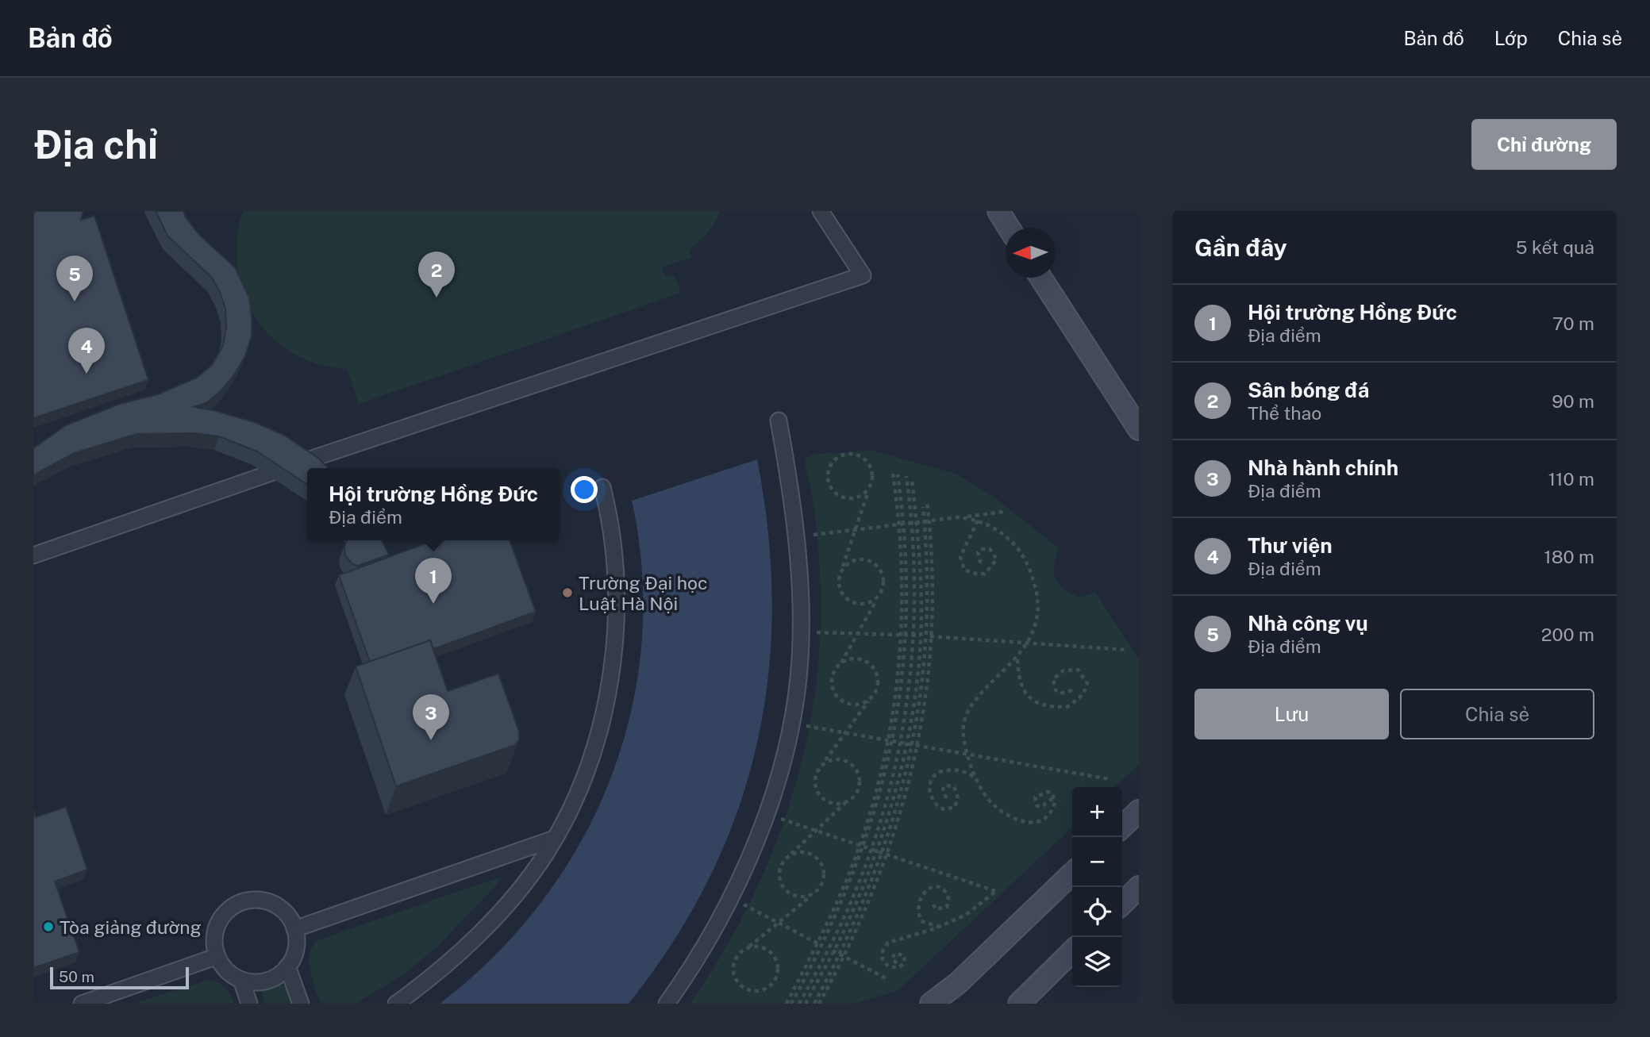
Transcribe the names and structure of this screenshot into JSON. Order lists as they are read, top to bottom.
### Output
{
  "places": ["Trường Đại học Luật Hà Nội", "Tòa giảng đường"],
  "scale_bar": "50 m",
  "north": "left",
  "page": {
    "header": "Bản đồ",
    "nav": ["Bản đồ", "Lớp", "Chia sẻ"],
    "buttons": [
      "Chỉ đường",
      ["Lưu", "Chia sẻ"]
    ],
    "title": "Địa chỉ",
    "heading": ["Gần đây", "5 kết quả"],
    "pins": [
      "2",
      "5",
      "4",
      "1",
      "3"
    ],
    "list": [
      {
        "mark": "1",
        "name": "Hội trường Hồng Đức",
        "note": "Địa điểm",
        "value": "70 m"
      },
      {
        "mark": "2",
        "name": "Sân bóng đá",
        "note": "Thể thao",
        "value": "90 m"
      },
      {
        "mark": "3",
        "name": "Nhà hành chính",
        "note": "Địa điểm",
        "value": "110 m"
      },
      {
        "mark": "4",
        "name": "Thư viện",
        "note": "Địa điểm",
        "value": "180 m"
      },
      {
        "mark": "5",
        "name": "Nhà công vụ",
        "note": "Địa điểm",
        "value": "200 m"
      }
    ],
    "popup": ["Hội trường Hồng Đức", "Địa điểm"],
    "map_buttons": ["+", "−"],
    "scale": "50 m"
  }
}
